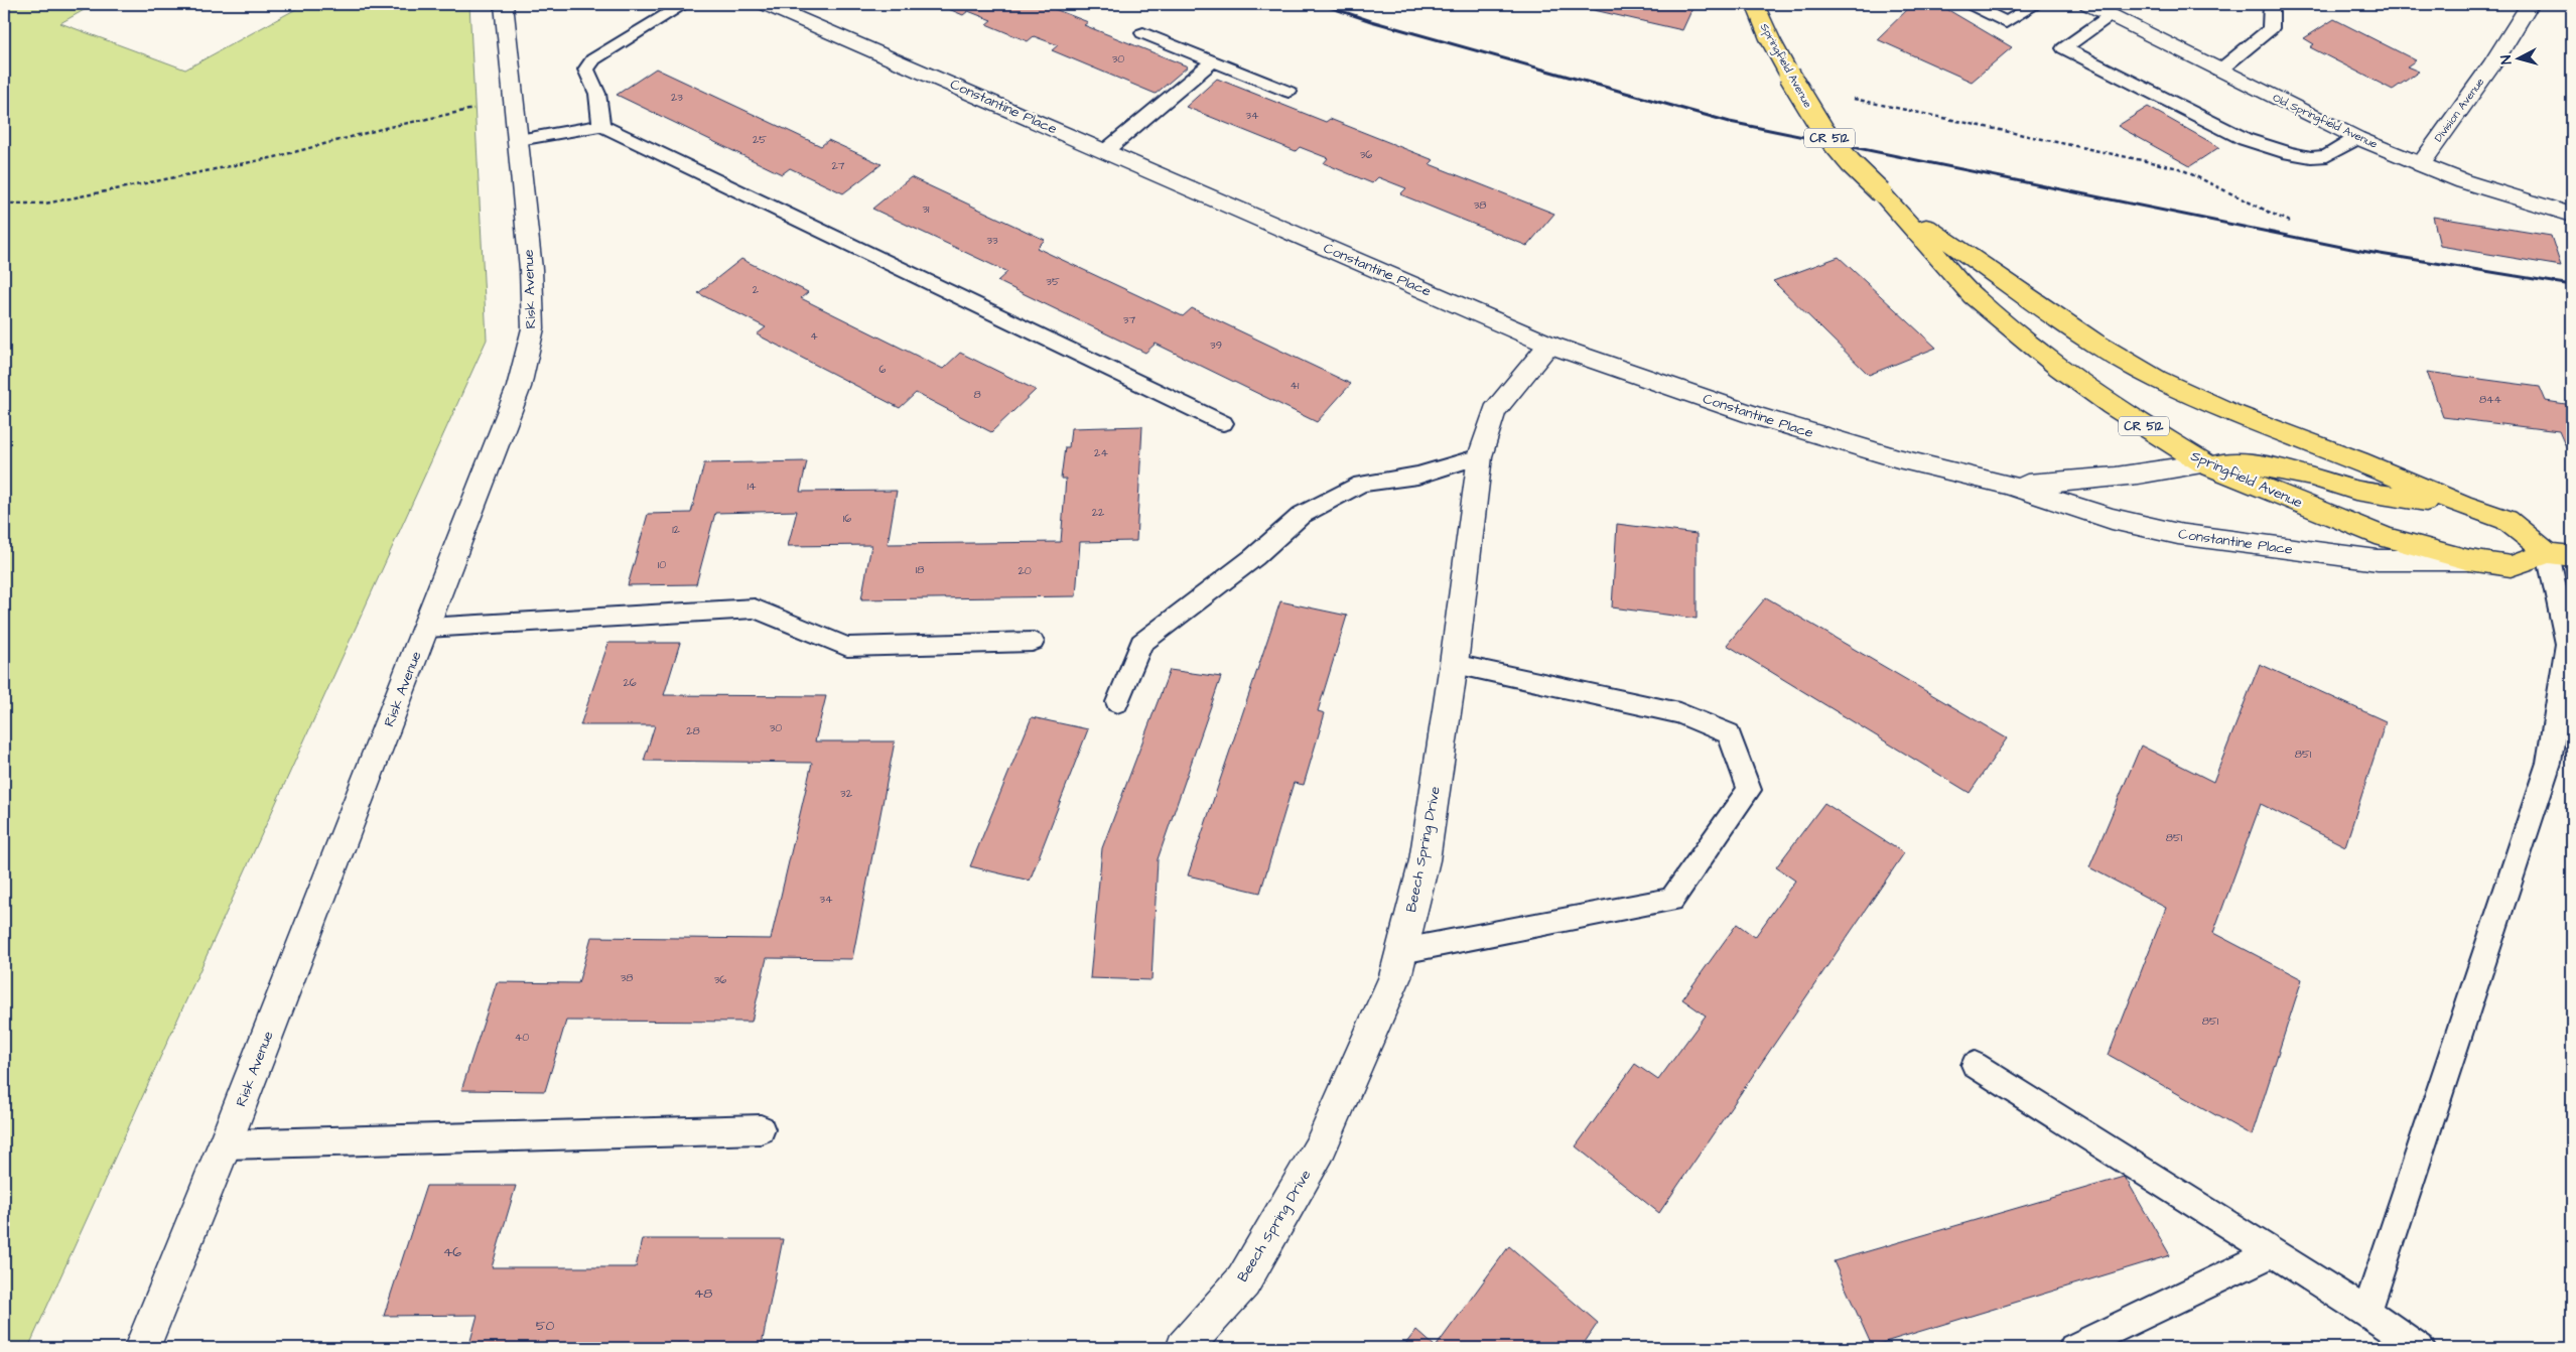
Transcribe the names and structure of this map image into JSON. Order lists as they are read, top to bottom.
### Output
{
  "streets": {
    "main road": ["Springfield Avenue", "CR 512"],
    "street": [
      "Constantine Place",
      "Division Avenue",
      "Old Springfield Avenue",
      "Risk Avenue",
      "Beech Spring Drive"
    ]
  },
  "crossings": [
    ["Springfield Avenue", "Constantine Place"],
    ["Constantine Place", "Beech Spring Drive"],
    ["Division Avenue", "Old Springfield Avenue"]
  ],
  "house_numbers": [
    "30",
    "23",
    "34",
    "25",
    "36",
    "27",
    "38",
    "31",
    "33",
    "35",
    "2",
    "37",
    "4",
    "39",
    "6",
    "41",
    "8",
    "844",
    "24",
    "14",
    "22",
    "16",
    "12",
    "10",
    "18",
    "20",
    "26",
    "30",
    "28",
    "851",
    "32",
    "851",
    "34",
    "38",
    "36",
    "851",
    "40",
    "46",
    "48",
    "50"
  ],
  "north": "left"
}
